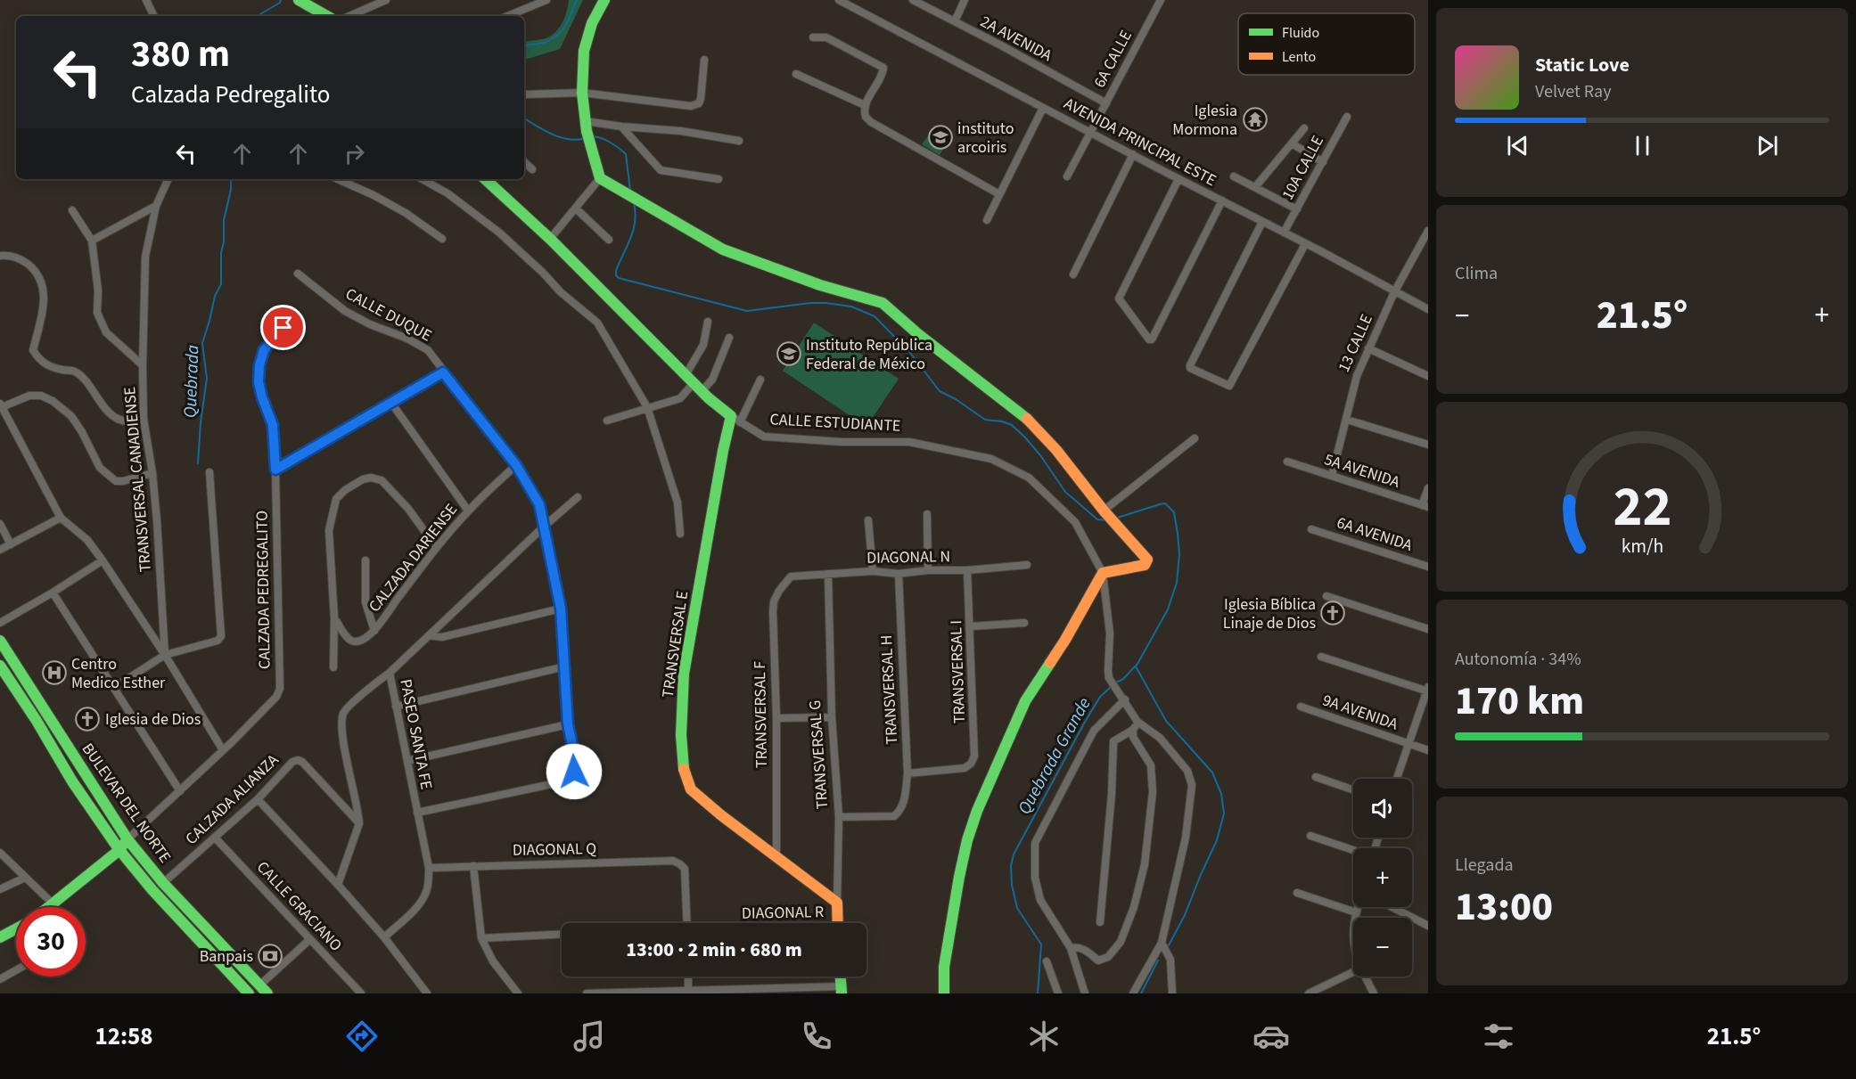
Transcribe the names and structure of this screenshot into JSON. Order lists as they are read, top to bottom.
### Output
{
  "streets": {
    "street": [
      "2A AVENIDA",
      "6A CALLE",
      "AVENIDA PRINCIPAL ESTE",
      "10A CALLE",
      "CALLE DUQUE",
      "13 CALLE",
      "CALLE ESTUDIANTE",
      "5A AVENIDA",
      "TRANSVERSAL CANADIENSE",
      "6A AVENIDA",
      "DIAGONAL N",
      "CALZADA DARIENSE",
      "CALZADA PEDREGALITO",
      "TRANSVERSAL E",
      "TRANSVERSAL I",
      "TRANSVERSAL H",
      "9A AVENIDA",
      "TRANSVERSAL F",
      "PASEO SANTA FE",
      "TRANSVERSAL G",
      "CALZADA ALIANZA",
      "BULEVAR DEL NORTE",
      "DIAGONAL Q",
      "CALLE GRACIANO"
    ]
  },
  "crossings": [
    ["2A AVENIDA", "6A CALLE"],
    ["6A CALLE", "AVENIDA PRINCIPAL ESTE"],
    ["AVENIDA PRINCIPAL ESTE", "10A CALLE"],
    ["AVENIDA PRINCIPAL ESTE", "13 CALLE"],
    ["CALLE DUQUE", "CALZADA DARIENSE"],
    ["CALLE DUQUE", "PASEO SANTA FE"],
    ["13 CALLE", "5A AVENIDA"],
    ["CALLE ESTUDIANTE", "TRANSVERSAL E"],
    ["DIAGONAL N", "TRANSVERSAL I"],
    ["DIAGONAL N", "TRANSVERSAL H"],
    ["DIAGONAL N", "TRANSVERSAL F"],
    ["DIAGONAL N", "TRANSVERSAL G"],
    ["CALZADA PEDREGALITO", "BULEVAR DEL NORTE"],
    ["TRANSVERSAL E", "TRANSVERSAL F"],
    ["TRANSVERSAL E", "TRANSVERSAL G"],
    ["TRANSVERSAL I", "TRANSVERSAL H"],
    ["TRANSVERSAL H", "TRANSVERSAL G"],
    ["PASEO SANTA FE", "DIAGONAL Q"],
    ["CALZADA ALIANZA", "BULEVAR DEL NORTE"],
    ["CALZADA ALIANZA", "CALLE GRACIANO"]
  ],
  "water": ["Quebrada", "Quebrada Grande"],
  "places": {
    "temple": ["Iglesia Mormona"],
    "school or university": ["instituto arcoiris", "Instituto República Federal de México"],
    "church": ["Iglesia Bíblica Linaje de Dios", "Iglesia de Dios"],
    "hospital": ["Centro Medico Esther"],
    "bank": ["Banpais"]
  },
  "legend": ["Fluido", "Lento"],
  "page": {
    "turn": ["380 m", "Calzada Pedregalito"],
    "song": ["Static Love", "Velvet Ray"],
    "tile": [
      "Clima",
      ["Autonomía · 34%", "170 km"],
      ["Llegada", "13:00"]
    ],
    "heat": ["−", "21.5°", "+"],
    "map_buttons": ["+", "−"],
    "limit": "30",
    "trip": "13:00 · 2 min · 680 m",
    "tabs": ["12:58", "21.5°"],
    "gauge": ["22", "km/h"]
  }
}
